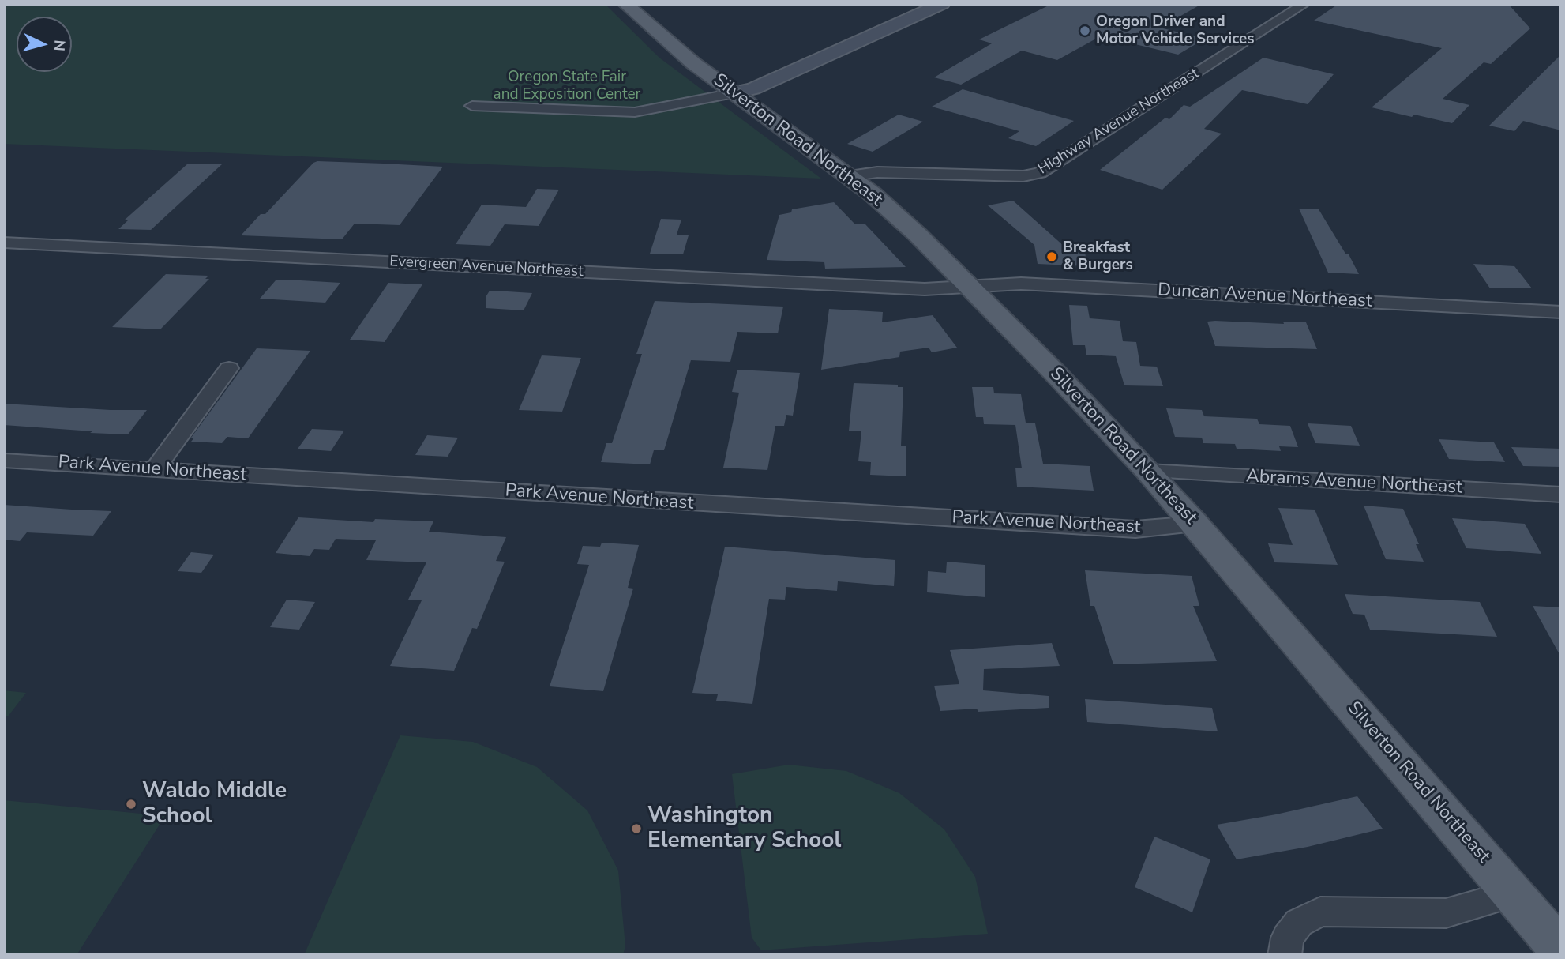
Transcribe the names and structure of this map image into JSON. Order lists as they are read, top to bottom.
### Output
{
  "streets": {
    "main road": ["Silverton Road Northeast"],
    "street": [
      "Highway Avenue Northeast",
      "Evergreen Avenue Northeast",
      "Duncan Avenue Northeast",
      "Park Avenue Northeast",
      "Abrams Avenue Northeast"
    ]
  },
  "crossings": [
    ["Highway Avenue Northeast", "Silverton Road Northeast"],
    ["Silverton Road Northeast", "Evergreen Avenue Northeast"],
    ["Silverton Road Northeast", "Duncan Avenue Northeast"],
    ["Silverton Road Northeast", "Park Avenue Northeast"],
    ["Silverton Road Northeast", "Abrams Avenue Northeast"],
    ["Evergreen Avenue Northeast", "Duncan Avenue Northeast"]
  ],
  "parks": ["Oregon State Fair and Exposition Center"],
  "places": [
    "Oregon Driver and Motor Vehicle Services",
    "Breakfast & Burgers",
    "Waldo Middle School",
    "Washington Elementary School"
  ],
  "north": "right"
}
